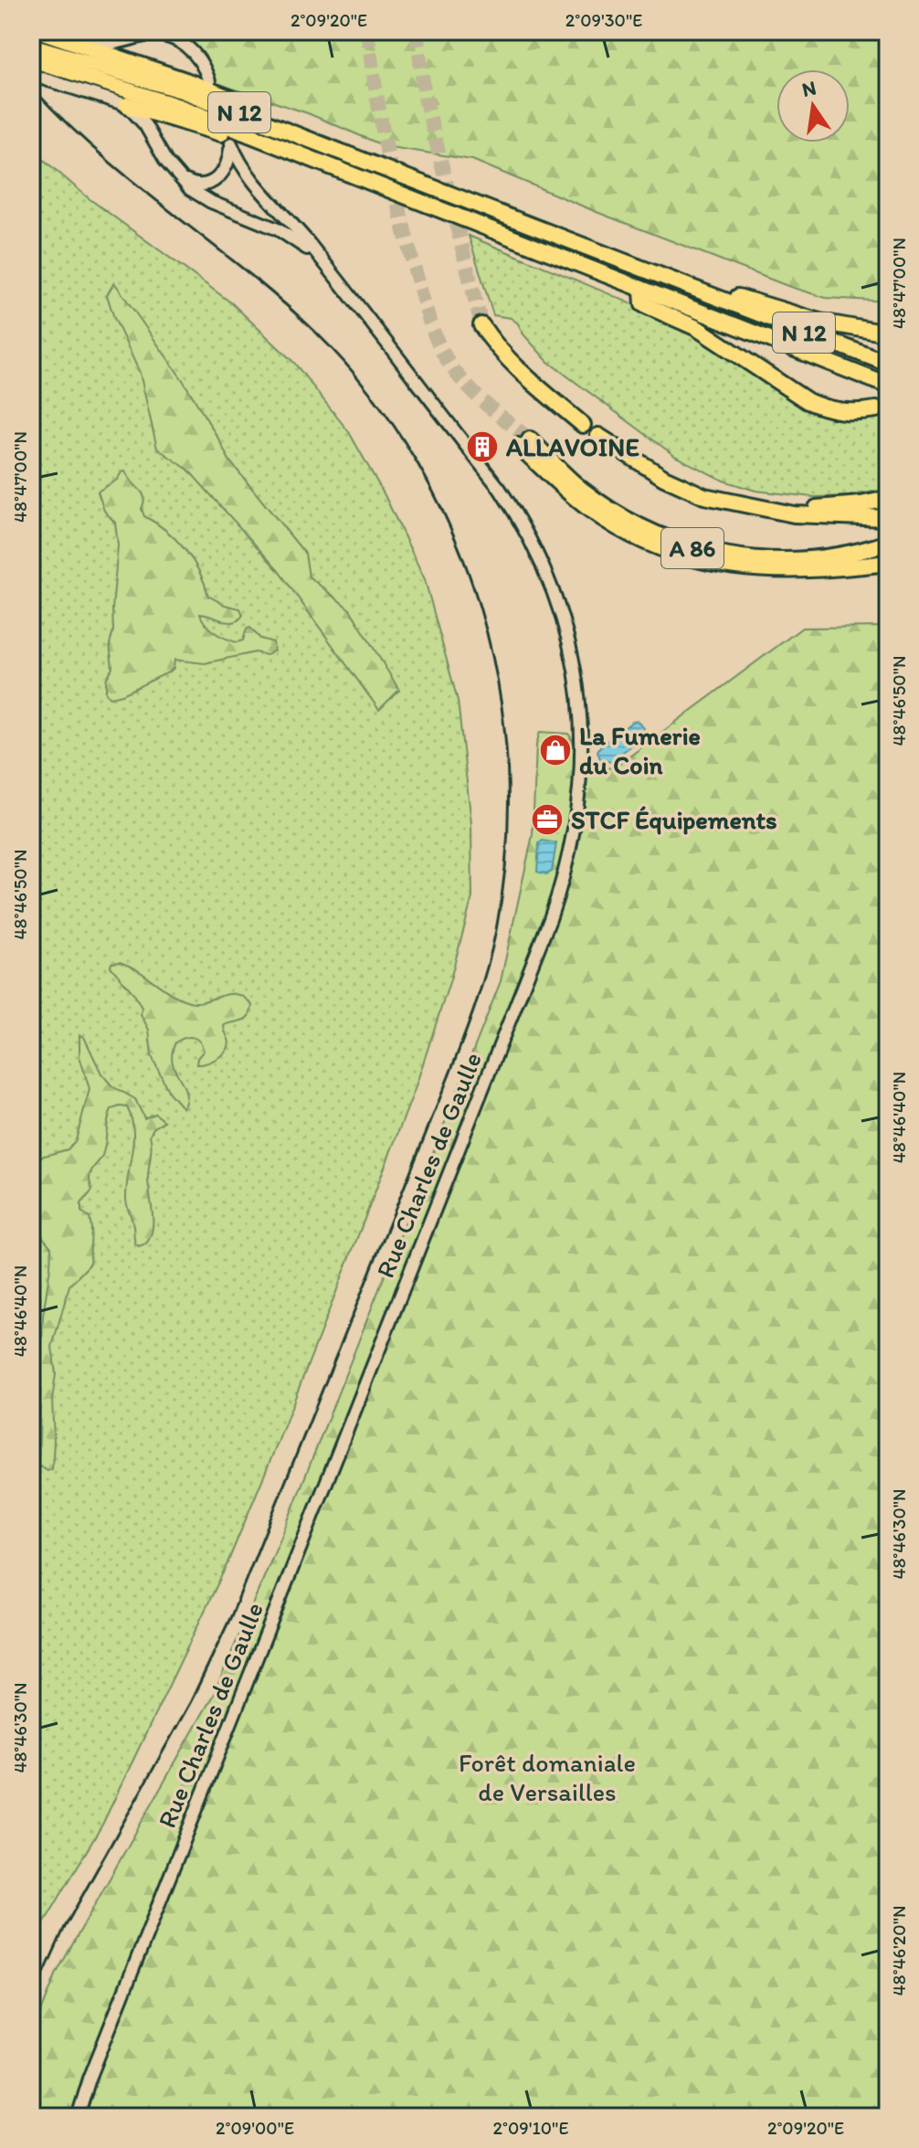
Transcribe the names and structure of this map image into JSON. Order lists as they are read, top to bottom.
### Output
{
  "streets": {
    "highway": ["N 12", "A 86"],
    "main road": ["Rue Charles de Gaulle"]
  },
  "parks": ["Forêt domaniale de Versailles"],
  "places": {
    "building": ["ALLAVOINE"],
    "shop": ["La Fumerie du Coin"],
    "office": ["STCF Équipements"]
  },
  "north": "top",
  "coordinates": [
    "2°09'20\"E",
    "2°09'30\"E",
    "48°47'00\"N",
    "48°46'50\"N",
    "48°46'40\"N",
    "48°46'30\"N",
    "48°46'20\"N",
    "2°09'00\"E",
    "2°09'10\"E"
  ]
}
